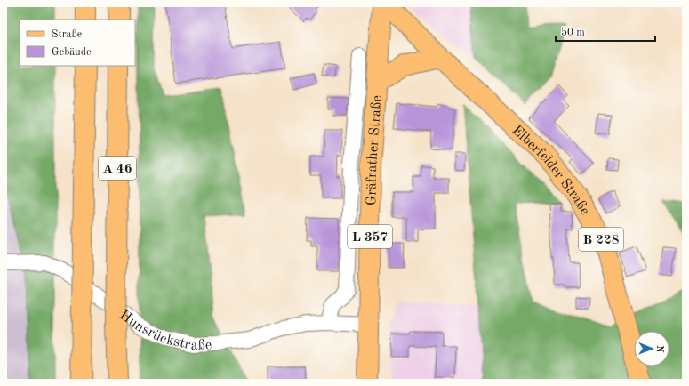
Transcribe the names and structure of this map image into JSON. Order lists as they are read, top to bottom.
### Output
{
  "streets": {
    "main road": [
      "Gräfrather Straße",
      "A 46",
      "Elberfelder Straße",
      "L 357",
      "B 228"
    ],
    "street": ["Hunsrückstraße"]
  },
  "crossings": [
    ["Gräfrather Straße", "Elberfelder Straße"],
    ["Gräfrather Straße", "Hunsrückstraße"]
  ],
  "legend": ["Straße", "Gebäude"],
  "scale_bar": "50 m",
  "north": "right"
}
